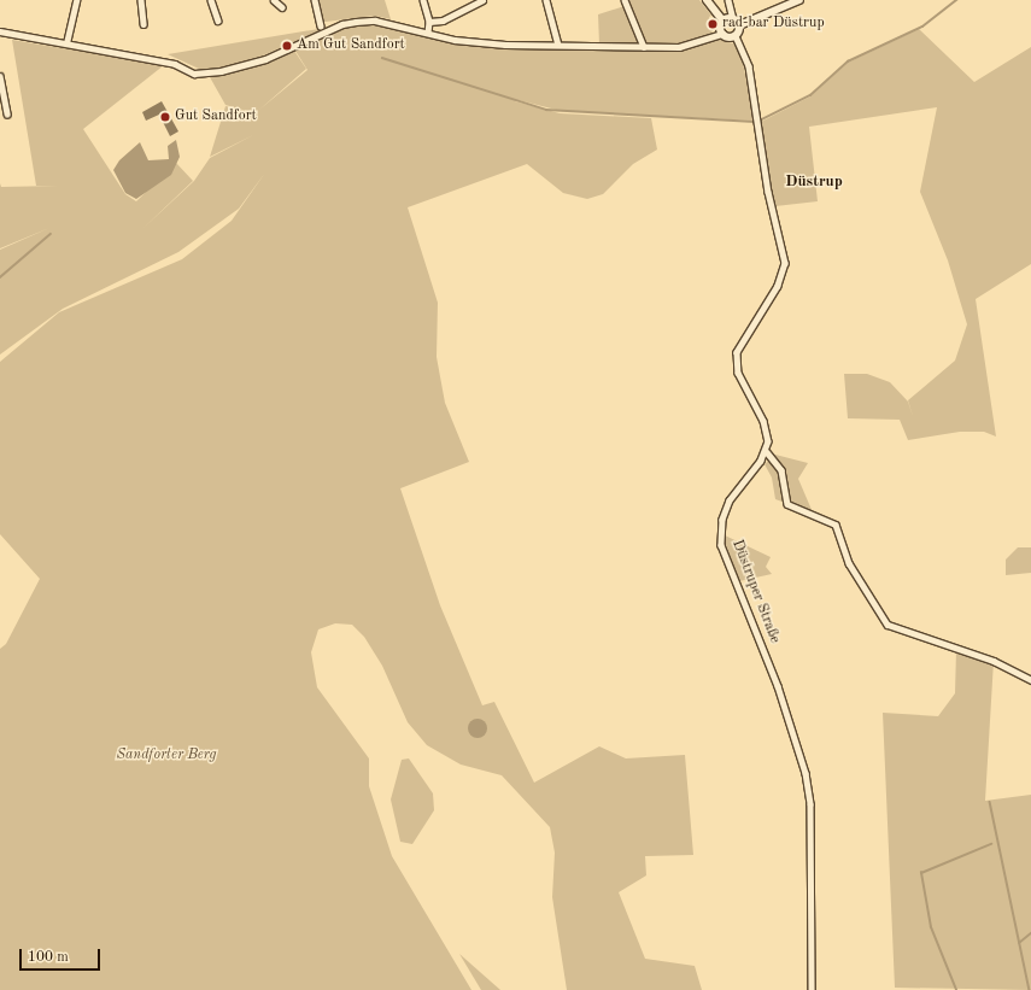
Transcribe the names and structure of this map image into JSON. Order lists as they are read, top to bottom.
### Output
{
  "streets": {
    "street": ["Düstruper Straße"]
  },
  "districts": ["Düstrup"],
  "parks": ["Sandforter Berg"],
  "places": ["rad-bar Düstrup", "Am Gut Sandfort", "Gut Sandfort"],
  "scale_bar": "100 m"
}
